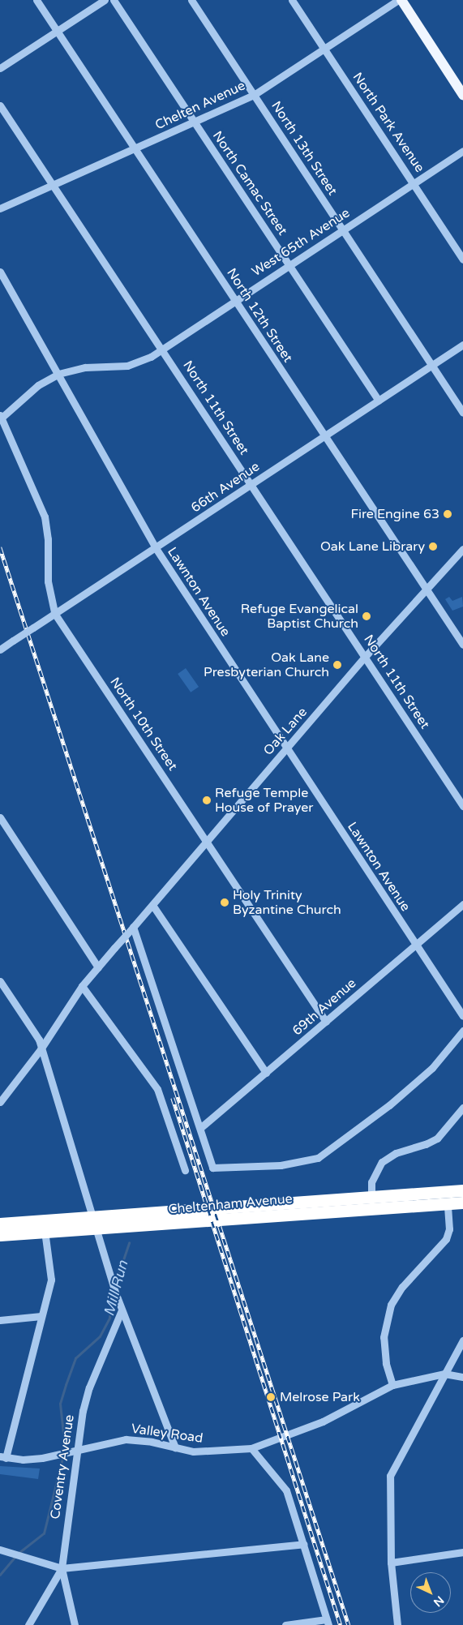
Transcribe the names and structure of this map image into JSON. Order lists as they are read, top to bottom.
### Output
{
  "streets": {
    "highway": ["Cheltenham Avenue"],
    "street": [
      "Chelten Avenue",
      "North Park Avenue",
      "North 13th Street",
      "North Camac Street",
      "West 65th Avenue",
      "North 12th Street",
      "North 11th Street",
      "66th Avenue",
      "Lawnton Avenue",
      "North 10th Street",
      "Oak Lane",
      "69th Avenue",
      "Valley Road",
      "Coventry Avenue"
    ]
  },
  "crossings": [
    ["Chelten Avenue", "North Park Avenue"],
    ["Chelten Avenue", "North 13th Street"],
    ["Chelten Avenue", "North Camac Street"],
    ["Chelten Avenue", "North 12th Street"],
    ["Chelten Avenue", "North 11th Street"],
    ["North Park Avenue", "West 65th Avenue"],
    ["North 13th Street", "West 65th Avenue"],
    ["North 13th Street", "66th Avenue"],
    ["North Camac Street", "West 65th Avenue"],
    ["North Camac Street", "66th Avenue"],
    ["West 65th Avenue", "North 12th Street"],
    ["West 65th Avenue", "North 11th Street"],
    ["West 65th Avenue", "Lawnton Avenue"],
    ["West 65th Avenue", "North 10th Street"],
    ["North 12th Street", "66th Avenue"],
    ["North 12th Street", "Oak Lane"],
    ["North 11th Street", "66th Avenue"],
    ["North 11th Street", "Oak Lane"],
    ["66th Avenue", "Lawnton Avenue"],
    ["66th Avenue", "North 10th Street"],
    ["Lawnton Avenue", "Oak Lane"],
    ["Lawnton Avenue", "69th Avenue"],
    ["North 10th Street", "Oak Lane"],
    ["North 10th Street", "69th Avenue"],
    ["Valley Road", "Coventry Avenue"]
  ],
  "water": ["Mill Run"],
  "places": [
    "Fire Engine 63",
    "Oak Lane Library",
    "Refuge Evangelical Baptist Church",
    "Oak Lane Presbyterian Church",
    "Refuge Temple House of Prayer",
    "Holy Trinity Byzantine Church",
    "Melrose Park"
  ],
  "north": "bottom right"
}
